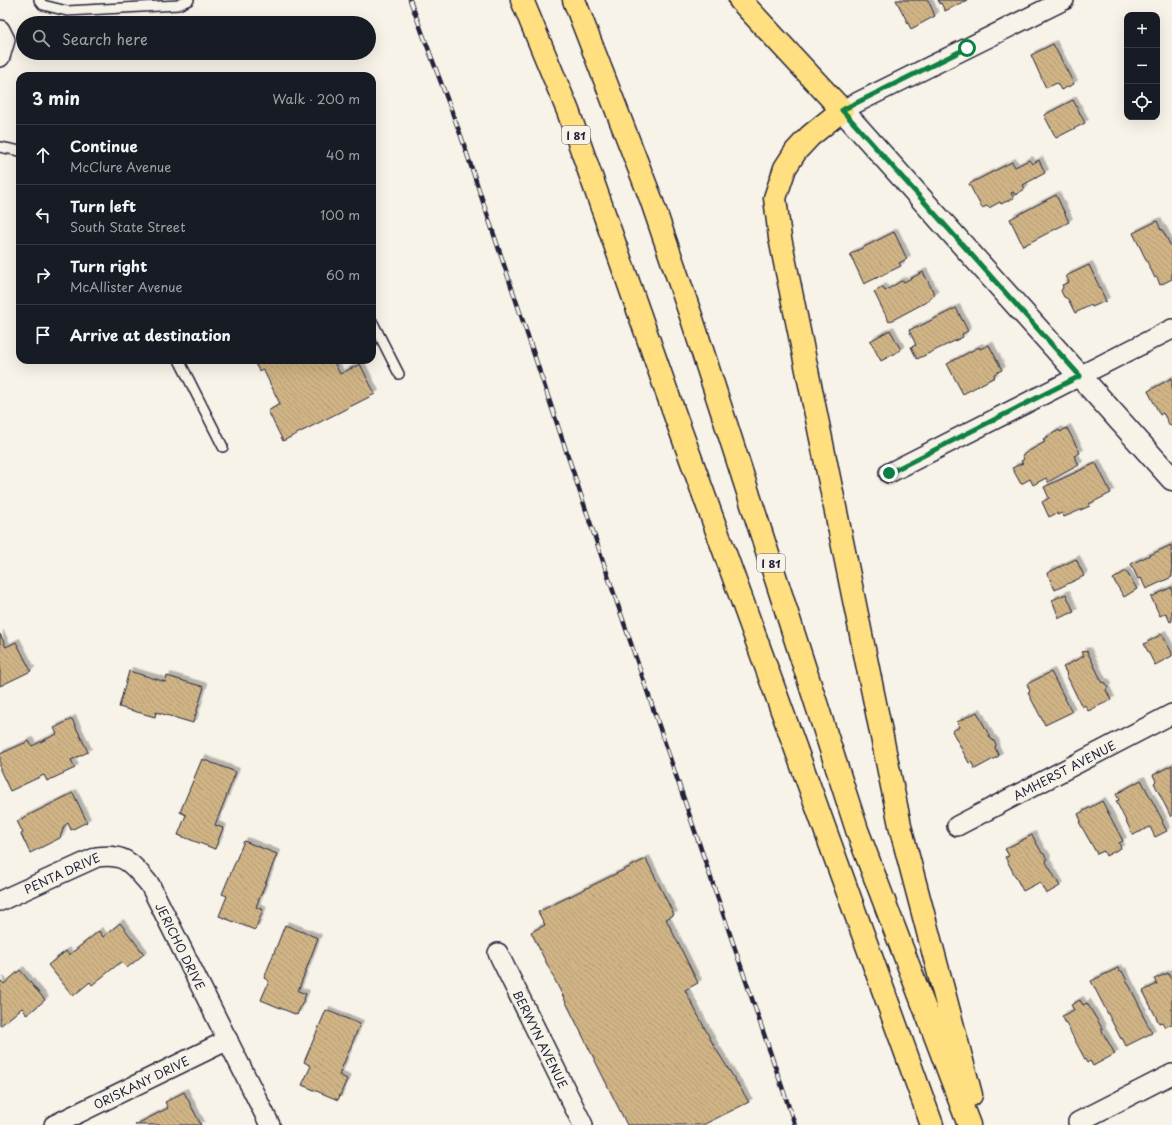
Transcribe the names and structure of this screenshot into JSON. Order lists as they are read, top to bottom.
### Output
{
  "streets": {
    "main road": ["I 81"],
    "street": [
      "AMHERST AVENUE",
      "PENTA DRIVE",
      "JERICHO DRIVE",
      "BERWYN AVENUE",
      "ORISKANY DRIVE"
    ]
  },
  "crossings": [
    ["PENTA DRIVE", "JERICHO DRIVE"],
    ["JERICHO DRIVE", "ORISKANY DRIVE"]
  ],
  "page": {
    "map_buttons": ["+", "−"],
    "search": "Search here",
    "heading": ["3 min", "Walk · 200 m"],
    "list": [
      ["Continue", "McClure Avenue", "40 m"],
      ["Turn left", "South State Street", "100 m"],
      ["Turn right", "McAllister Avenue", "60 m"],
      "Arrive at destination"
    ]
  }
}
